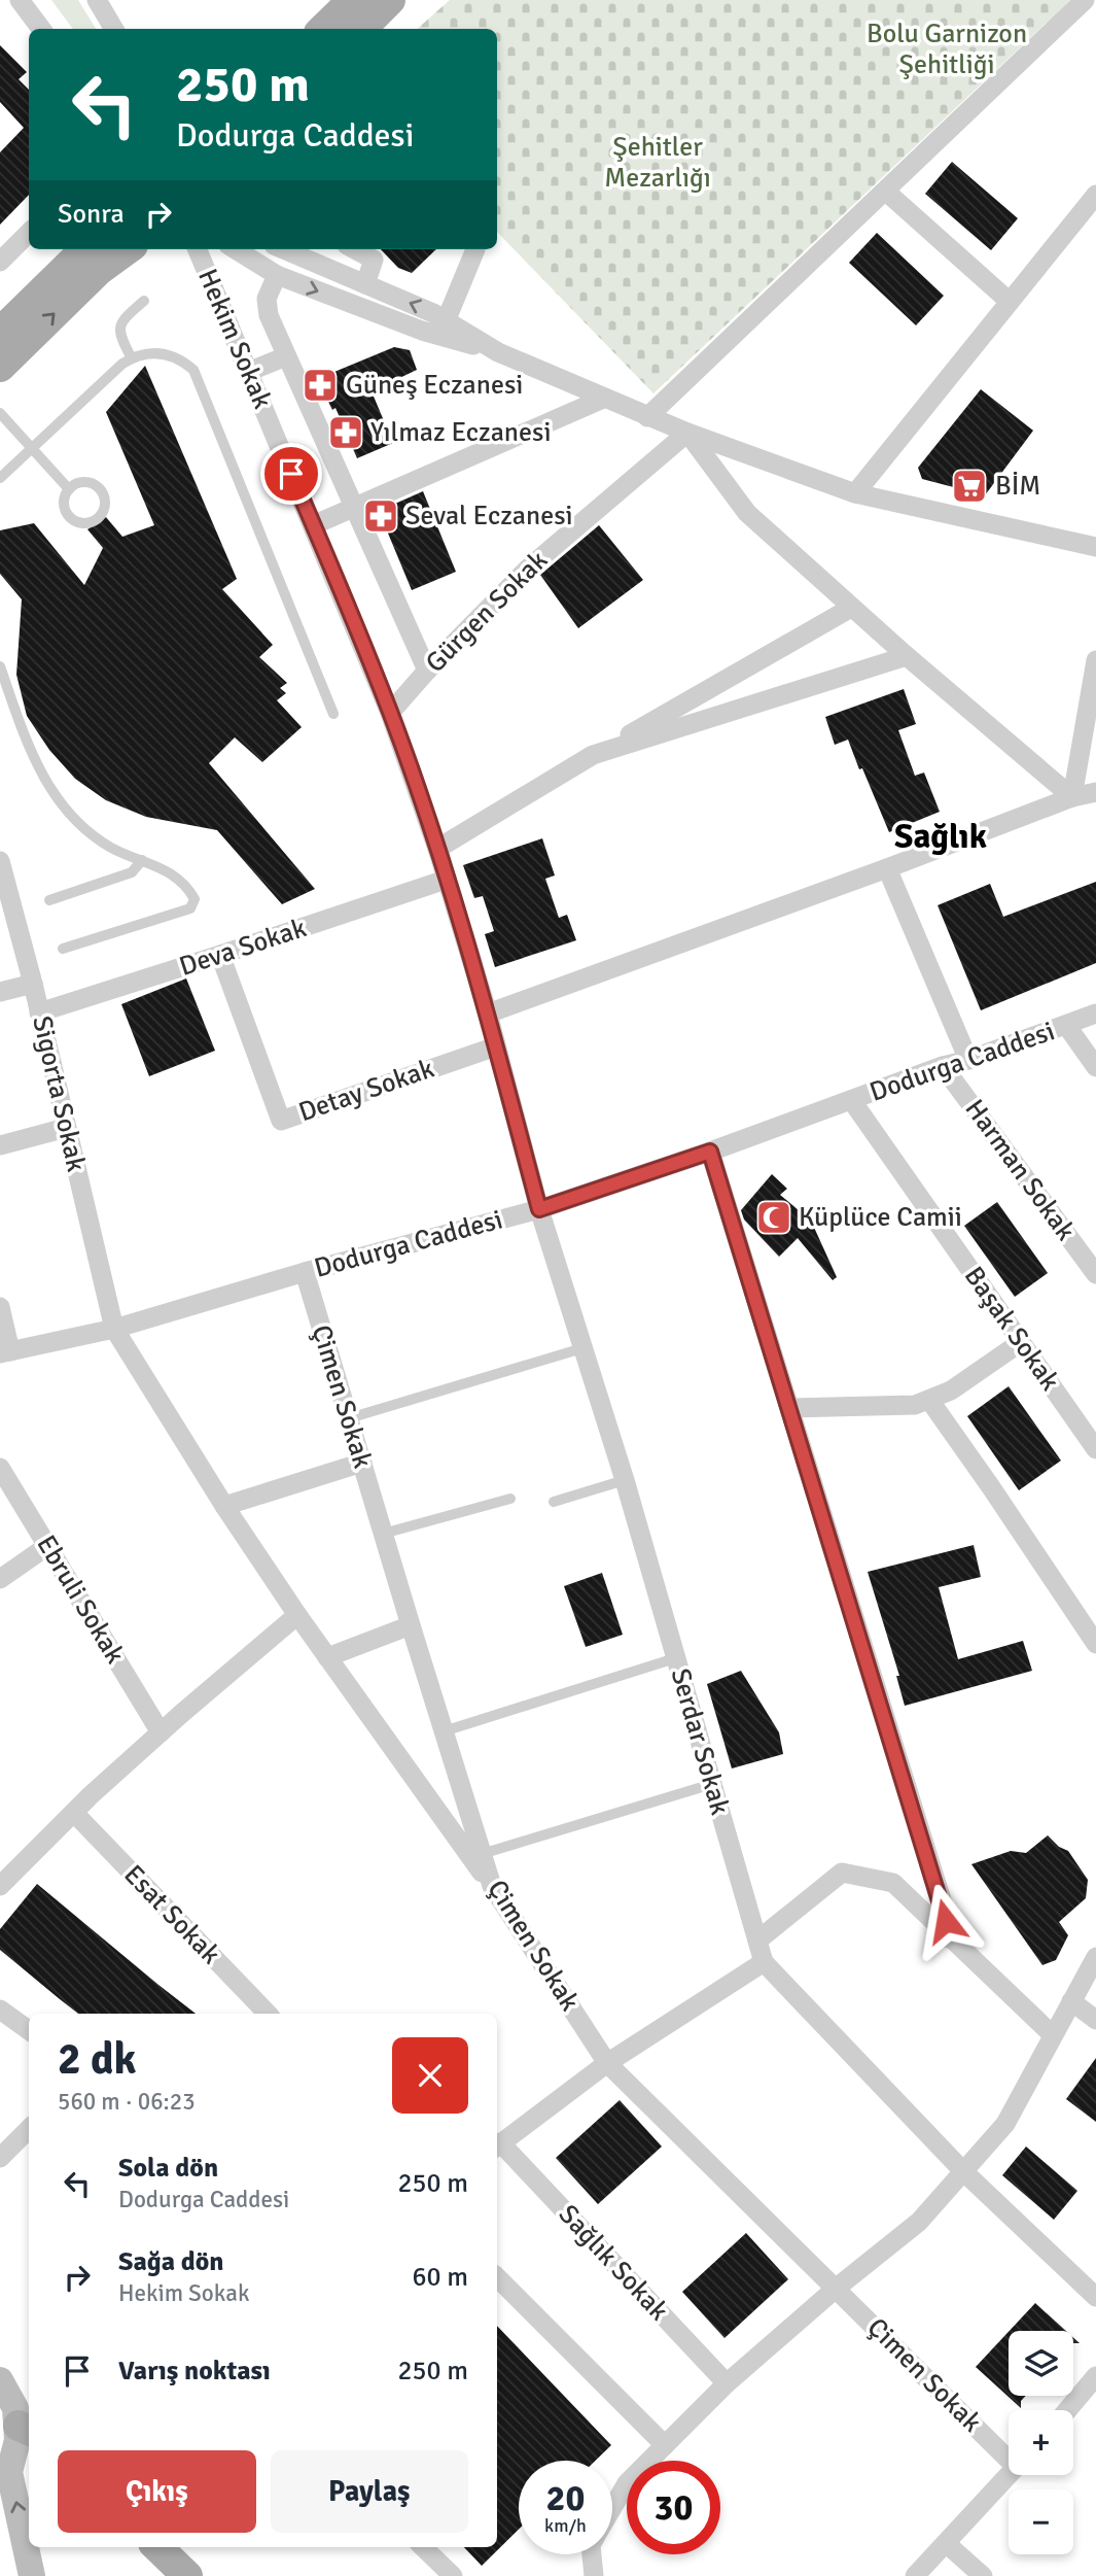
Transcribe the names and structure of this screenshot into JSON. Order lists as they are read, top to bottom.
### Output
{
  "streets": {
    "street": [
      "Hekim Sokak",
      "Gürgen Sokak",
      "Deva Sokak",
      "Dodurga Caddesi",
      "Detay Sokak",
      "Sigorta Sokak",
      "Harman Sokak",
      "Başak Sokak",
      "Çimen Sokak",
      "Ebruli Sokak",
      "Serdar Sokak",
      "Esat Sokak",
      "Sağlık Sokak"
    ]
  },
  "crossings": [
    ["Hekim Sokak", "Gürgen Sokak"],
    ["Hekim Sokak", "Deva Sokak"],
    ["Hekim Sokak", "Dodurga Caddesi"],
    ["Hekim Sokak", "Detay Sokak"],
    ["Hekim Sokak", "Serdar Sokak"],
    ["Deva Sokak", "Detay Sokak"],
    ["Deva Sokak", "Sigorta Sokak"],
    ["Dodurga Caddesi", "Sigorta Sokak"],
    ["Dodurga Caddesi", "Harman Sokak"],
    ["Dodurga Caddesi", "Başak Sokak"],
    ["Dodurga Caddesi", "Çimen Sokak"],
    ["Dodurga Caddesi", "Serdar Sokak"],
    ["Sigorta Sokak", "Çimen Sokak"]
  ],
  "districts": ["Sağlık"],
  "parks": ["Bolu Garnizon Şehitliği", "Şehitler Mezarlığı"],
  "places": {
    "pharmacy": ["Güneş Eczanesi", "Yılmaz Eczanesi", "Seval Eczanesi"],
    "supermarket": ["BİM"],
    "mosque": ["Küplüce Camii"]
  },
  "page": {
    "turn": ["250 m", "Dodurga Caddesi"],
    "then": "Sonra",
    "heading": ["2 dk", "560 m · 06:23"],
    "list": [
      {
        "name": "Sola dön",
        "note": "Dodurga Caddesi",
        "value": "250 m"
      },
      {
        "name": "Sağa dön",
        "note": "Hekim Sokak",
        "value": "60 m"
      },
      {
        "name": "Varış noktası",
        "value": "250 m"
      }
    ],
    "map_buttons": ["+", "−"],
    "buttons": ["Çıkış", "Paylaş"],
    "speed": "20 km/h",
    "limit": "30"
  }
}
